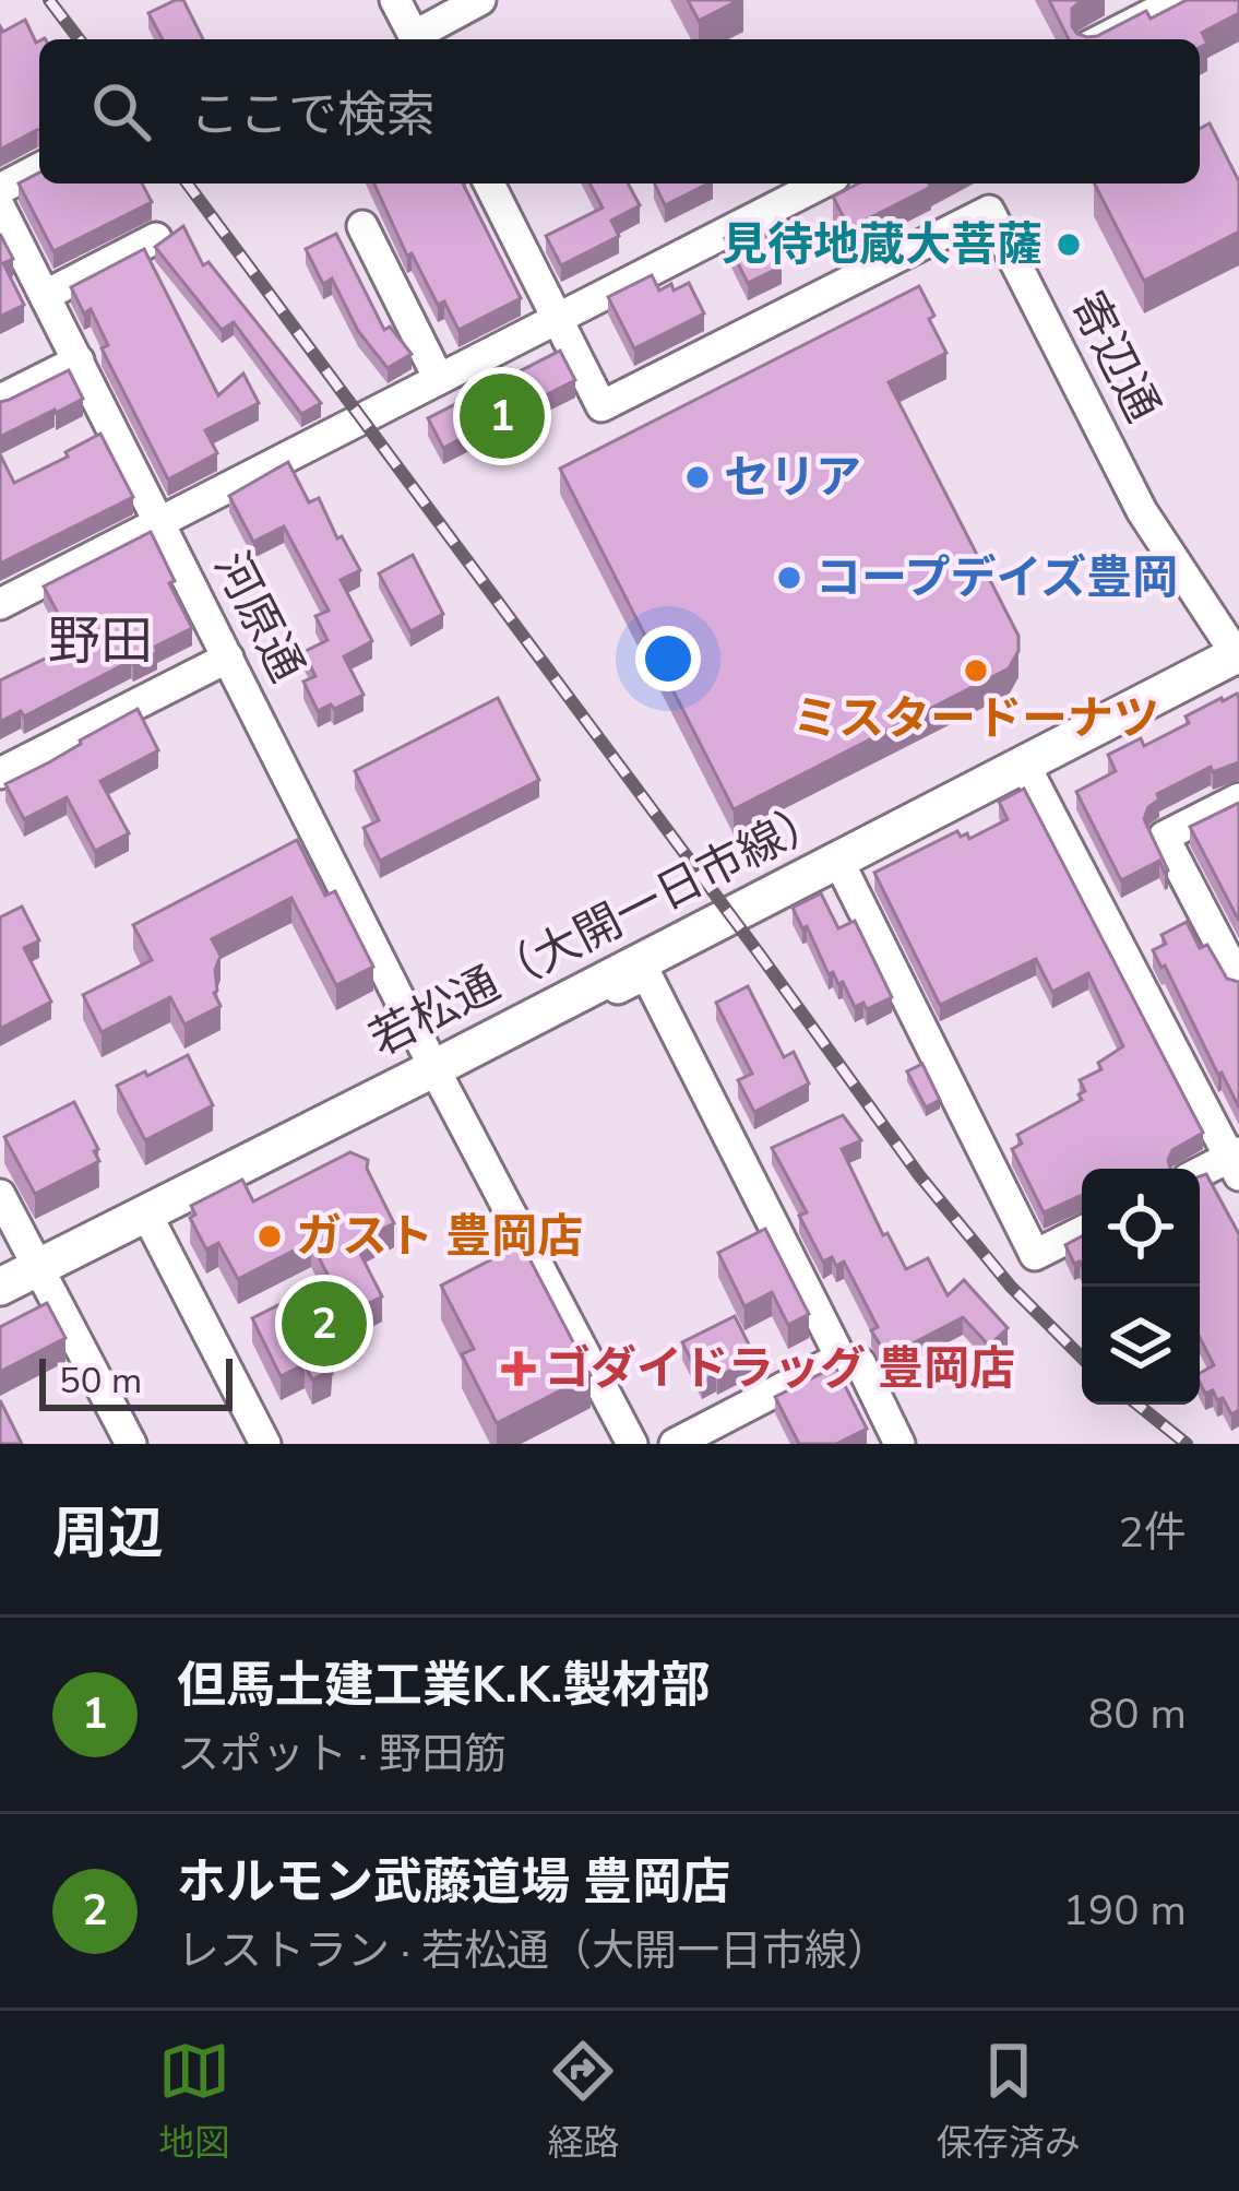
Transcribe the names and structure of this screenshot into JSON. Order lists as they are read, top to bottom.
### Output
{
  "streets": {
    "street": ["寄辺通", "河原通", "若松通（大開一日市線）"]
  },
  "crossings": [
    ["寄辺通", "若松通（大開一日市線）"],
    ["河原通", "若松通（大開一日市線）"]
  ],
  "districts": ["野田"],
  "places": {
    "other": [
      "見待地蔵大菩薩",
      "セリア",
      "コープデイズ豊岡",
      "ミスタードーナツ",
      "ガスト 豊岡店"
    ],
    "health": ["ゴダイドラッグ 豊岡店"]
  },
  "scale_bar": "50 m",
  "page": {
    "search": "ここで検索",
    "pins": ["1", "2"],
    "scale": "50 m",
    "heading": ["周辺", "2件"],
    "list": [
      {
        "mark": "1",
        "name": "但馬土建工業K.K.製材部",
        "note": "スポット · 野田筋",
        "value": "80 m"
      },
      {
        "mark": "2",
        "name": "ホルモン武藤道場 豊岡店",
        "note": "レストラン · 若松通（大開一日市線）",
        "value": "190 m"
      }
    ],
    "nav": ["地図", "経路", "保存済み"]
  }
}
